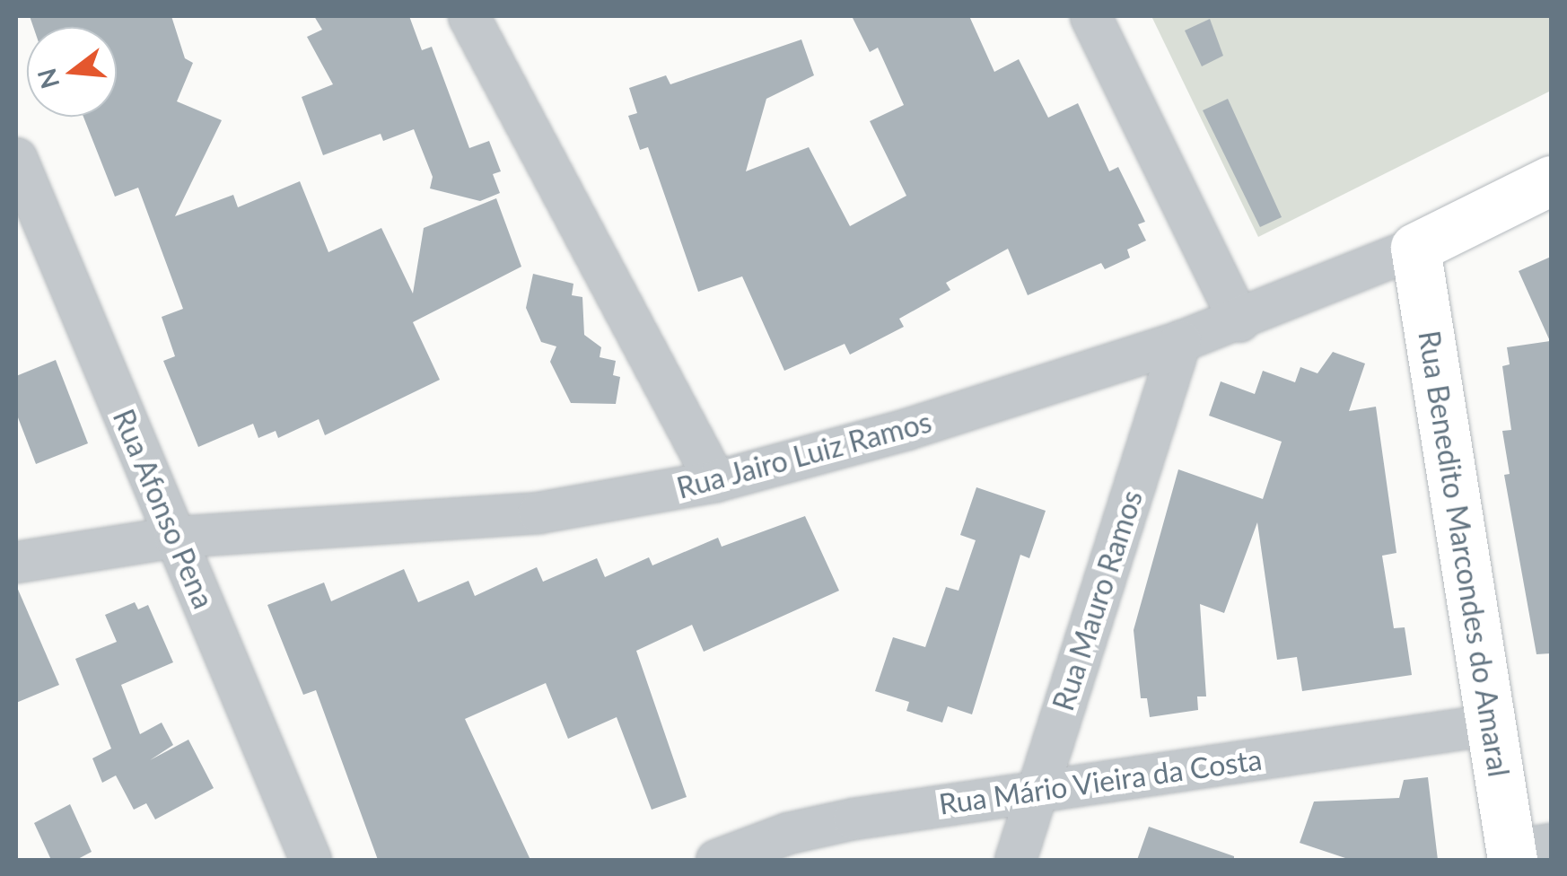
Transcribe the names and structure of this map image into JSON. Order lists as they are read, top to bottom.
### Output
{
  "streets": {
    "main road": ["Rua Jairo Luiz Ramos", "Rua Benedito Marcondes do Amaral"],
    "street": ["Rua Afonso Pena", "Rua Mauro Ramos", "Rua Mário Vieira da Costa"]
  },
  "crossings": [
    ["Rua Jairo Luiz Ramos", "Rua Afonso Pena"],
    ["Rua Jairo Luiz Ramos", "Rua Benedito Marcondes do Amaral"],
    ["Rua Jairo Luiz Ramos", "Rua Mauro Ramos"],
    ["Rua Benedito Marcondes do Amaral", "Rua Mário Vieira da Costa"],
    ["Rua Mauro Ramos", "Rua Mário Vieira da Costa"]
  ],
  "north": "left"
}
